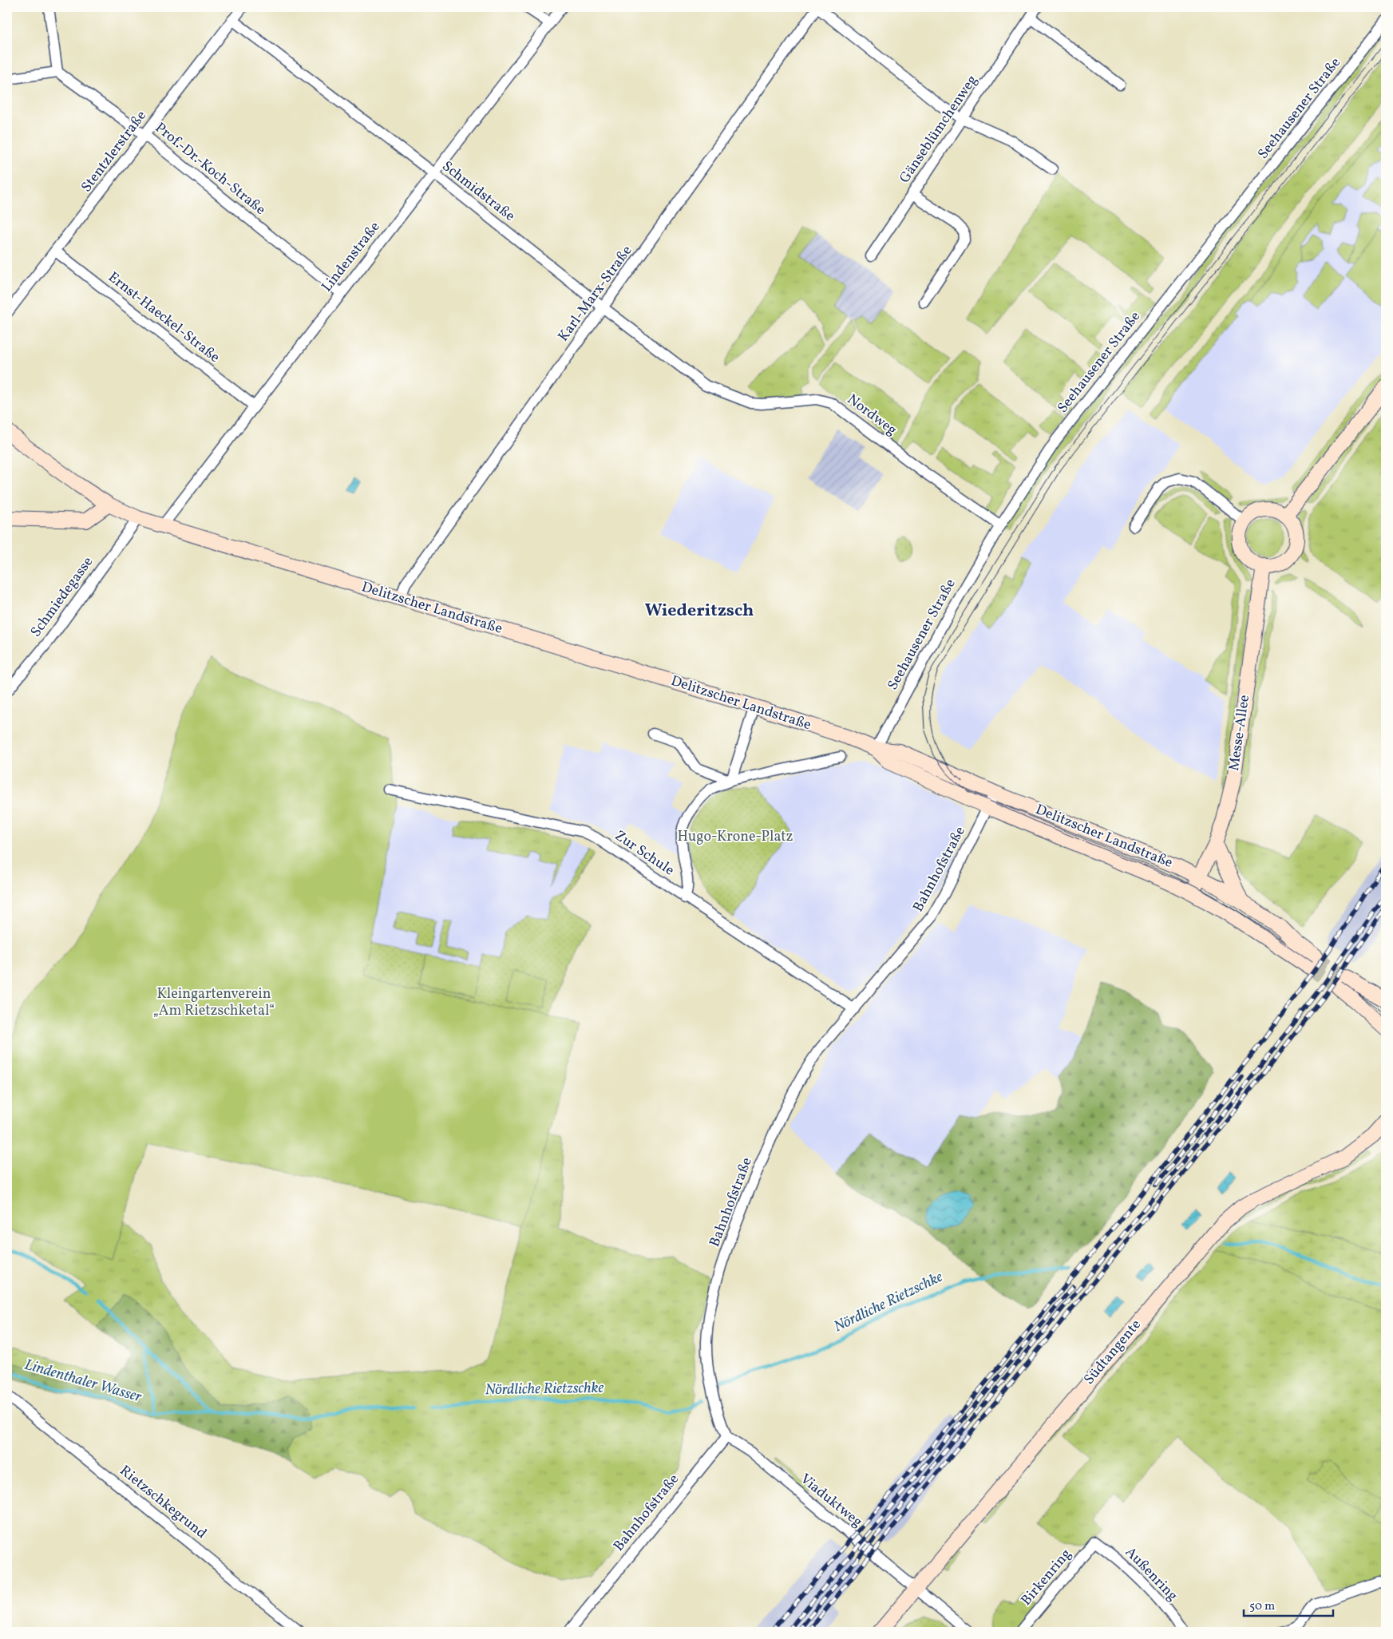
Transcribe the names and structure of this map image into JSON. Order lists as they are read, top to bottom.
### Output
{
  "streets": {
    "street": [
      "Seehausener Straße",
      "Gänseblümchenweg",
      "Stentzlerstraße",
      "Prof.-Dr.-Koch-Straße",
      "Schmidstraße",
      "Lindenstraße",
      "Karl-Marx-Straße",
      "Ernst-Haeckel-Straße",
      "Nordweg",
      "Schmiedegasse",
      "Delitzscher Landstraße",
      "Messe-Allee",
      "Zur Schule",
      "Bahnhofstraße",
      "Südtangente",
      "Viaduktweg",
      "Rietzschkegrund",
      "Außenring",
      "Birkenring"
    ]
  },
  "crossings": [
    ["Seehausener Straße", "Nordweg"],
    ["Seehausener Straße", "Delitzscher Landstraße"],
    ["Stentzlerstraße", "Prof.-Dr.-Koch-Straße"],
    ["Stentzlerstraße", "Schmidstraße"],
    ["Stentzlerstraße", "Ernst-Haeckel-Straße"],
    ["Prof.-Dr.-Koch-Straße", "Lindenstraße"],
    ["Schmidstraße", "Lindenstraße"],
    ["Schmidstraße", "Karl-Marx-Straße"],
    ["Schmidstraße", "Nordweg"],
    ["Lindenstraße", "Ernst-Haeckel-Straße"],
    ["Lindenstraße", "Delitzscher Landstraße"],
    ["Karl-Marx-Straße", "Delitzscher Landstraße"],
    ["Schmiedegasse", "Delitzscher Landstraße"],
    ["Delitzscher Landstraße", "Messe-Allee"],
    ["Delitzscher Landstraße", "Bahnhofstraße"],
    ["Zur Schule", "Bahnhofstraße"],
    ["Bahnhofstraße", "Viaduktweg"],
    ["Südtangente", "Viaduktweg"],
    ["Außenring", "Birkenring"]
  ],
  "districts": ["Wiederitzsch"],
  "water": ["Nördliche Rietzschke", "Lindenthaler Wasser"],
  "parks": ["Hugo-Krone-Platz", "Kleingartenverein „Am Rietzschketal“"],
  "scale_bar": "50 m"
}
